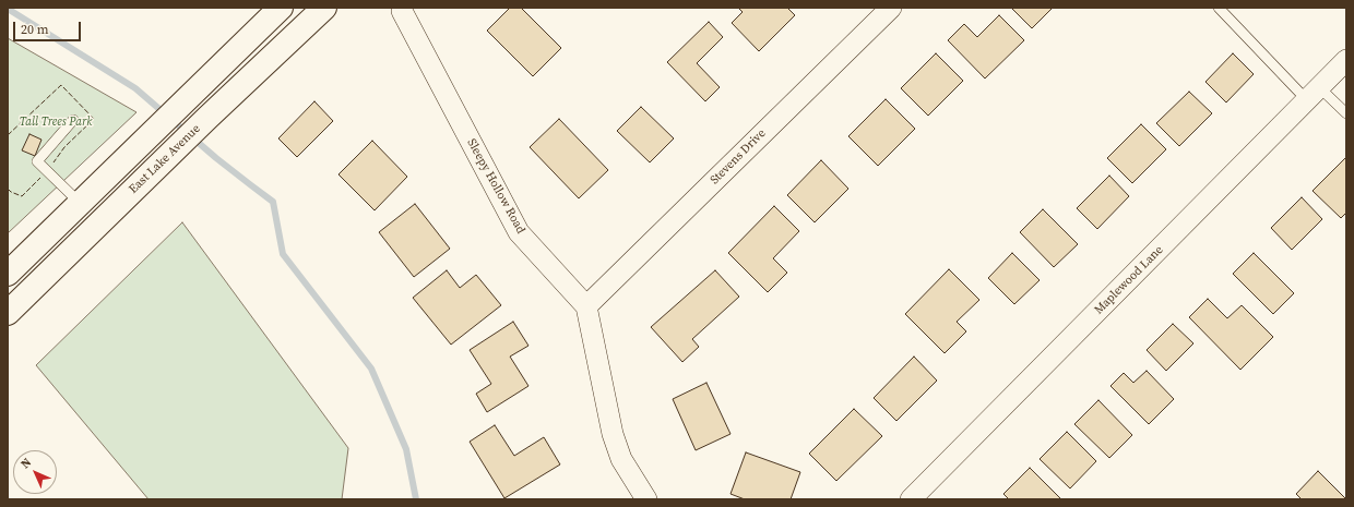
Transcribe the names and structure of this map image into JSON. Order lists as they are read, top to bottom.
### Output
{
  "streets": {
    "main road": ["East Lake Avenue"],
    "street": ["Stevens Drive", "Sleepy Hollow Road", "Maplewood Lane"]
  },
  "crossings": [
    ["Stevens Drive", "Sleepy Hollow Road"]
  ],
  "parks": ["Tall Trees Park"],
  "scale_bar": "20 m",
  "north": "top left"
}
